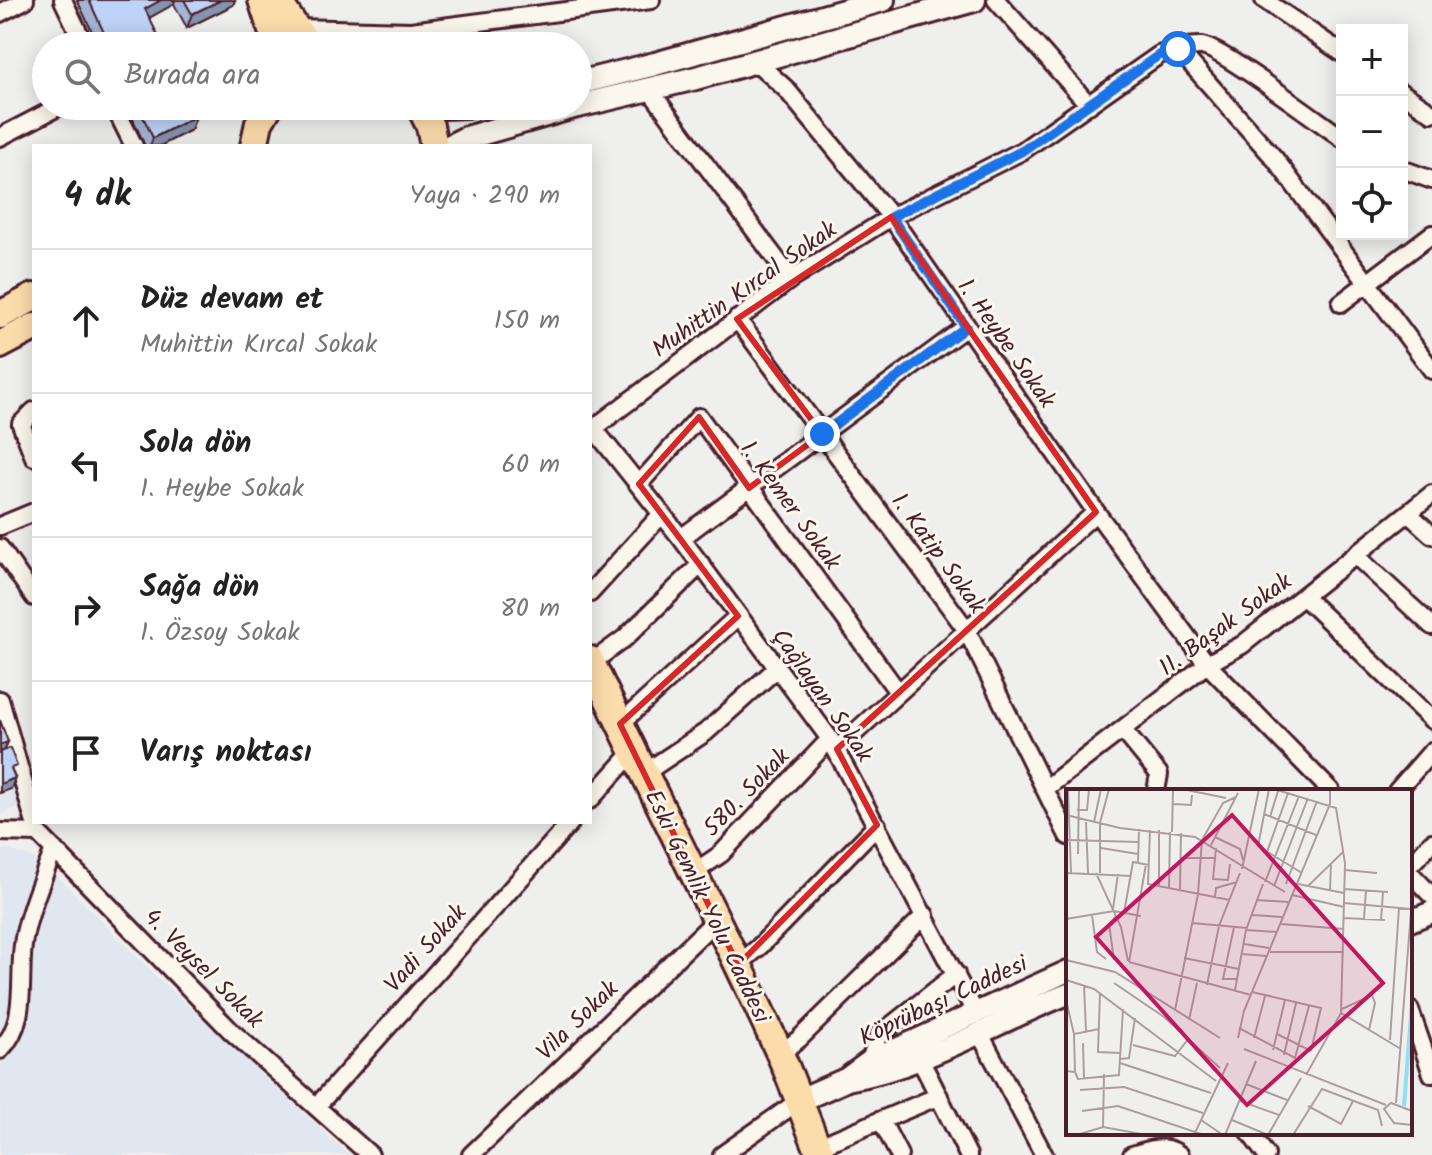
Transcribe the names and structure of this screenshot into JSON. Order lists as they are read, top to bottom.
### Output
{
  "streets": {
    "main road": ["Eski Gemlik Yolu Caddesi", "Köprübaşı Caddesi"],
    "street": [
      "Muhittin Kırcal Sokak",
      "1. Heybe Sokak",
      "1. Kemer Sokak",
      "1. Katip Sokak",
      "11. Başak Sokak",
      "Çağlayan Sokak",
      "580. Sokak",
      "Vadi Sokak",
      "4. Veysel Sokak",
      "Vila Sokak"
    ]
  },
  "crossings": [
    ["Muhittin Kırcal Sokak", "1. Heybe Sokak"],
    ["Muhittin Kırcal Sokak", "1. Katip Sokak"],
    ["Muhittin Kırcal Sokak", "Çağlayan Sokak"],
    ["1. Heybe Sokak", "11. Başak Sokak"],
    ["1. Heybe Sokak", "580. Sokak"],
    ["1. Kemer Sokak", "Çağlayan Sokak"],
    ["1. Kemer Sokak", "580. Sokak"],
    ["1. Katip Sokak", "11. Başak Sokak"],
    ["1. Katip Sokak", "580. Sokak"],
    ["Çağlayan Sokak", "580. Sokak"],
    ["Çağlayan Sokak", "Köprübaşı Caddesi"],
    ["580. Sokak", "Eski Gemlik Yolu Caddesi"],
    ["Eski Gemlik Yolu Caddesi", "Köprübaşı Caddesi"],
    ["Eski Gemlik Yolu Caddesi", "Vila Sokak"],
    ["Vadi Sokak", "4. Veysel Sokak"]
  ],
  "page": {
    "map_buttons": ["+", "−"],
    "search": "Burada ara",
    "heading": ["4 dk", "Yaya · 290 m"],
    "list": [
      ["Düz devam et", "Muhittin Kırcal Sokak", "150 m"],
      ["Sola dön", "1. Heybe Sokak", "60 m"],
      ["Sağa dön", "1. Özsoy Sokak", "80 m"],
      "Varış noktası"
    ]
  }
}
